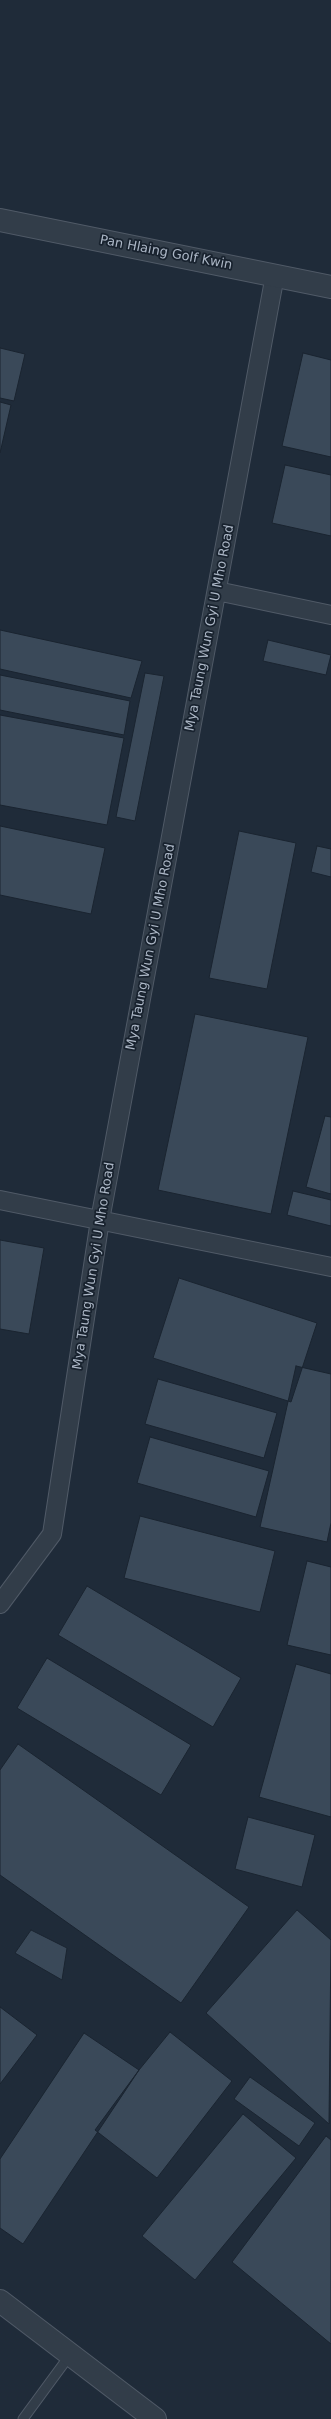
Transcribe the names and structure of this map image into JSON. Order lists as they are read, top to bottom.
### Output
{
  "streets": {
    "street": ["Pan Hlaing Golf Kwin", "Mya Taung Wun Gyi U Mho Road"]
  },
  "crossings": [
    ["Pan Hlaing Golf Kwin", "Mya Taung Wun Gyi U Mho Road"]
  ]
}
